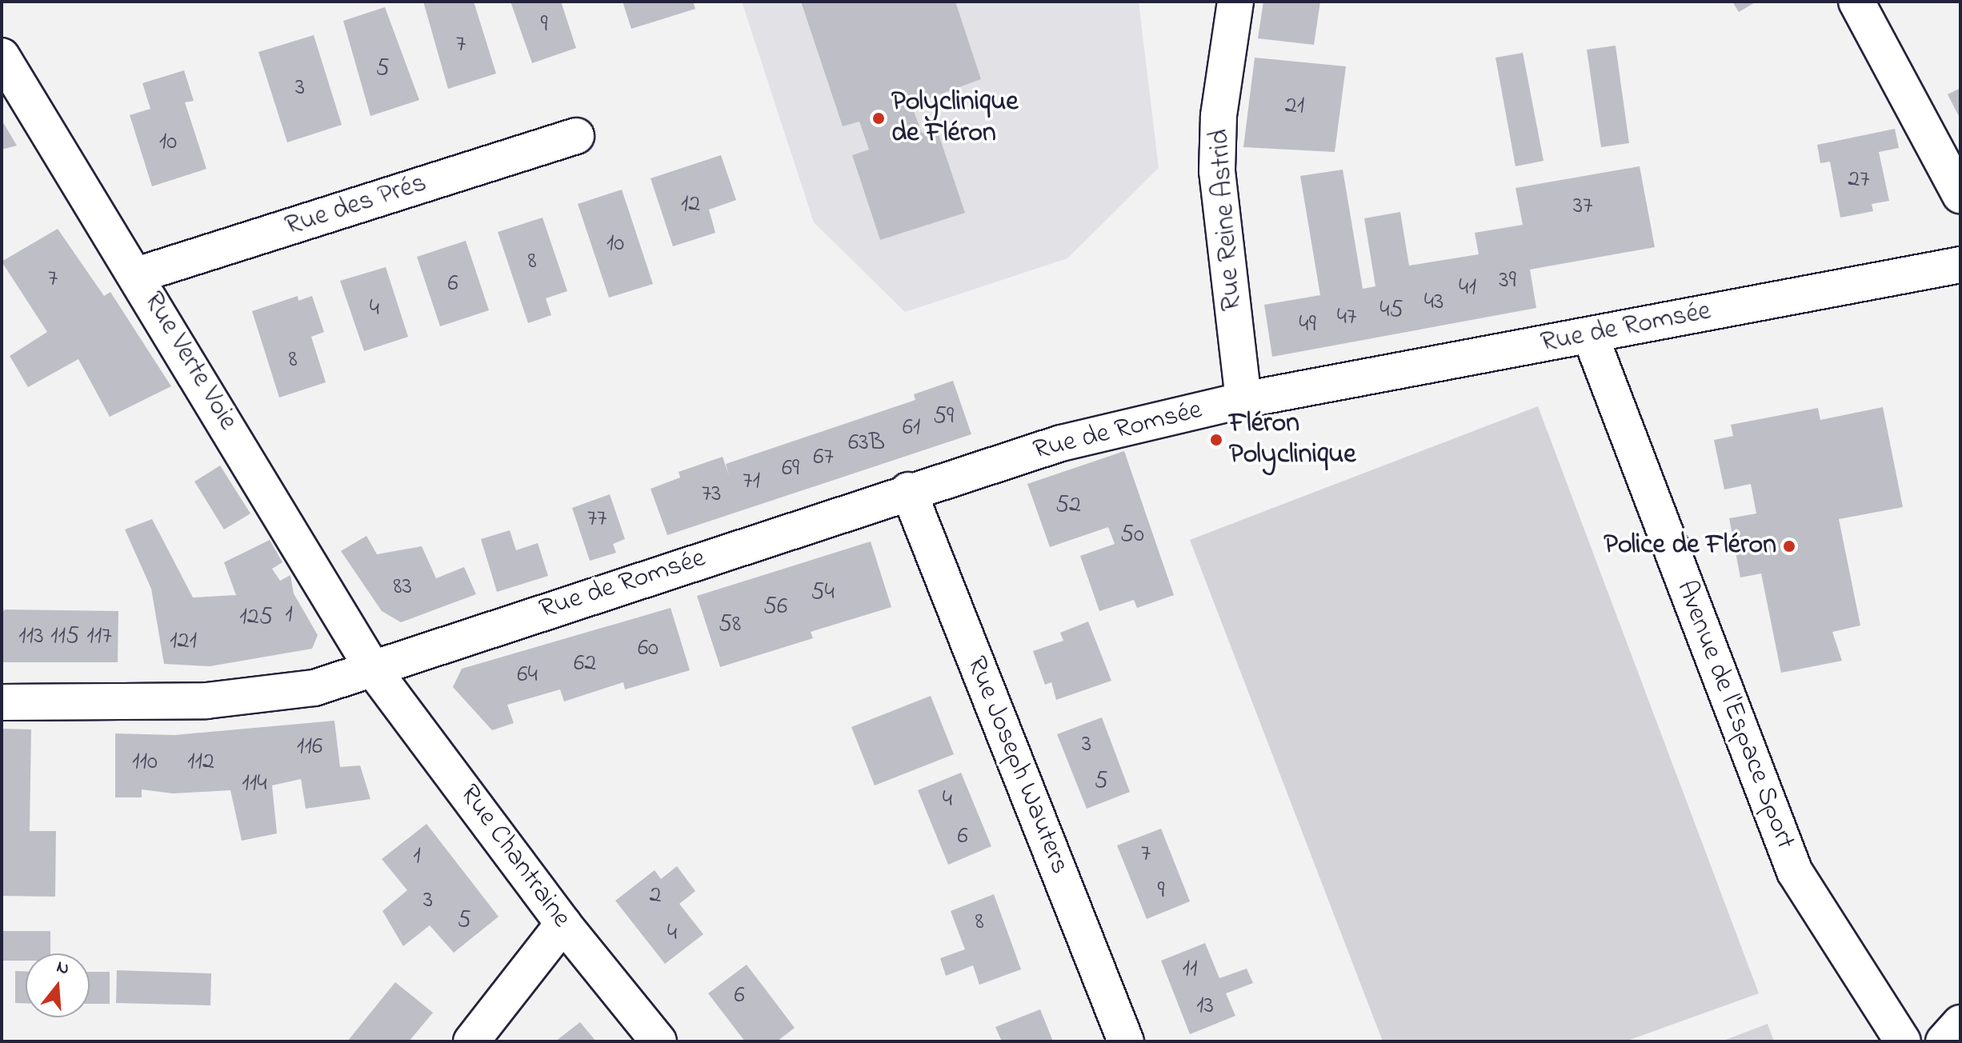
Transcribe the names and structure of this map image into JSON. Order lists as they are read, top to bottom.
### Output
{
  "streets": {
    "street": [
      "Rue des Prés",
      "Rue Reine Astrid",
      "Rue de Romsée",
      "Rue Verte Voie",
      "Avenue de l'Espace Sport",
      "Rue Joseph Wauters",
      "Rue Chantraine"
    ]
  },
  "crossings": [
    ["Rue des Prés", "Rue Verte Voie"],
    ["Rue Reine Astrid", "Rue de Romsée"],
    ["Rue de Romsée", "Rue Verte Voie"],
    ["Rue de Romsée", "Avenue de l'Espace Sport"],
    ["Rue de Romsée", "Rue Joseph Wauters"],
    ["Rue de Romsée", "Rue Chantraine"],
    ["Rue Verte Voie", "Rue Chantraine"]
  ],
  "places": ["Polyclinique de Fléron", "Fléron Polyclinique", "Police de Fléron"],
  "house_numbers": [
    "9",
    "7",
    "5",
    "3",
    "21",
    "10",
    "27",
    "12",
    "37",
    "10",
    "8",
    "7",
    "39",
    "6",
    "41",
    "43",
    "4",
    "45",
    "47",
    "49",
    "8",
    "59",
    "61",
    "63B",
    "67",
    "69",
    "71",
    "73",
    "52",
    "77",
    "50",
    "83",
    "54",
    "56",
    "1",
    "125",
    "58",
    "113",
    "115",
    "117",
    "121",
    "60",
    "62",
    "64",
    "3",
    "116",
    "110",
    "112",
    "5",
    "114",
    "4",
    "6",
    "7",
    "1",
    "9",
    "2",
    "3",
    "5",
    "8",
    "4",
    "11",
    "6",
    "13"
  ],
  "north": "top"
}
